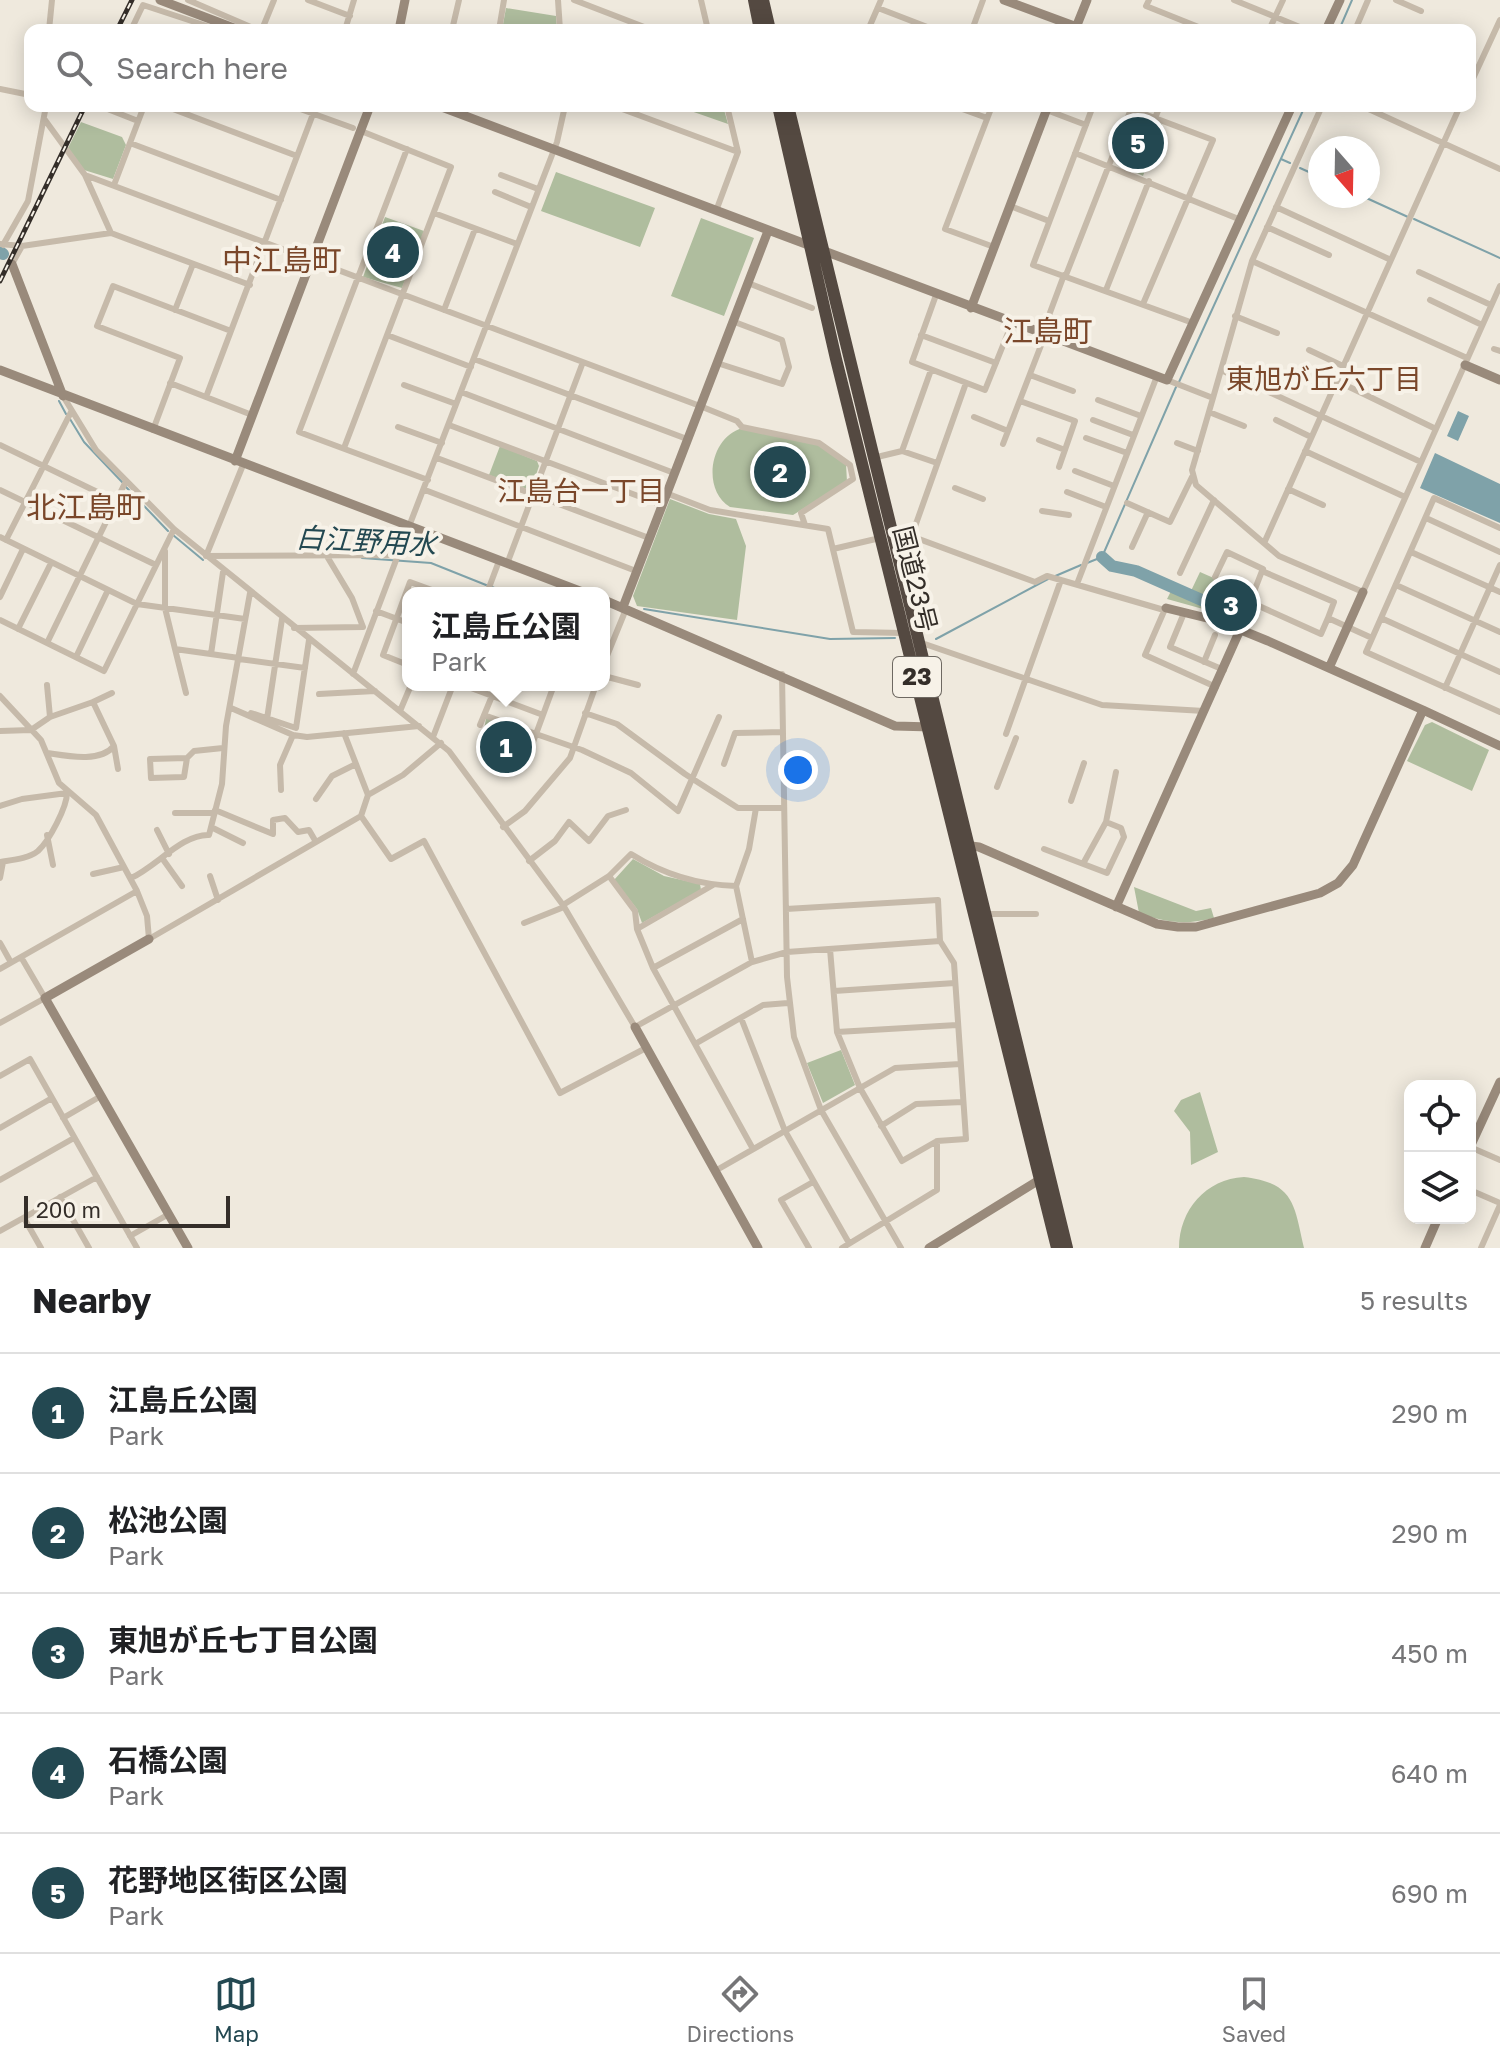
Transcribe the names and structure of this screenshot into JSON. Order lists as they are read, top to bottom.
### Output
{
  "streets": {
    "highway": ["国道23号", "23"]
  },
  "districts": [
    "中江島町",
    "江島町",
    "東旭が丘六丁目",
    "江島台一丁目",
    "北江島町"
  ],
  "water": ["白江野用水"],
  "scale_bar": "200 m",
  "north": "bottom",
  "page": {
    "search": "Search here",
    "pins": [
      "5",
      "4",
      "2",
      "3",
      "1"
    ],
    "popup": ["江島丘公園", "Park"],
    "scale": "200 m",
    "heading": ["Nearby", "5 results"],
    "list": [
      {
        "mark": "1",
        "name": "江島丘公園",
        "note": "Park",
        "value": "290 m"
      },
      {
        "mark": "2",
        "name": "松池公園",
        "note": "Park",
        "value": "290 m"
      },
      {
        "mark": "3",
        "name": "東旭が丘七丁目公園",
        "note": "Park",
        "value": "450 m"
      },
      {
        "mark": "4",
        "name": "石橋公園",
        "note": "Park",
        "value": "640 m"
      },
      {
        "mark": "5",
        "name": "花野地区街区公園",
        "note": "Park",
        "value": "690 m"
      }
    ],
    "nav": ["Map", "Directions", "Saved"]
  }
}
